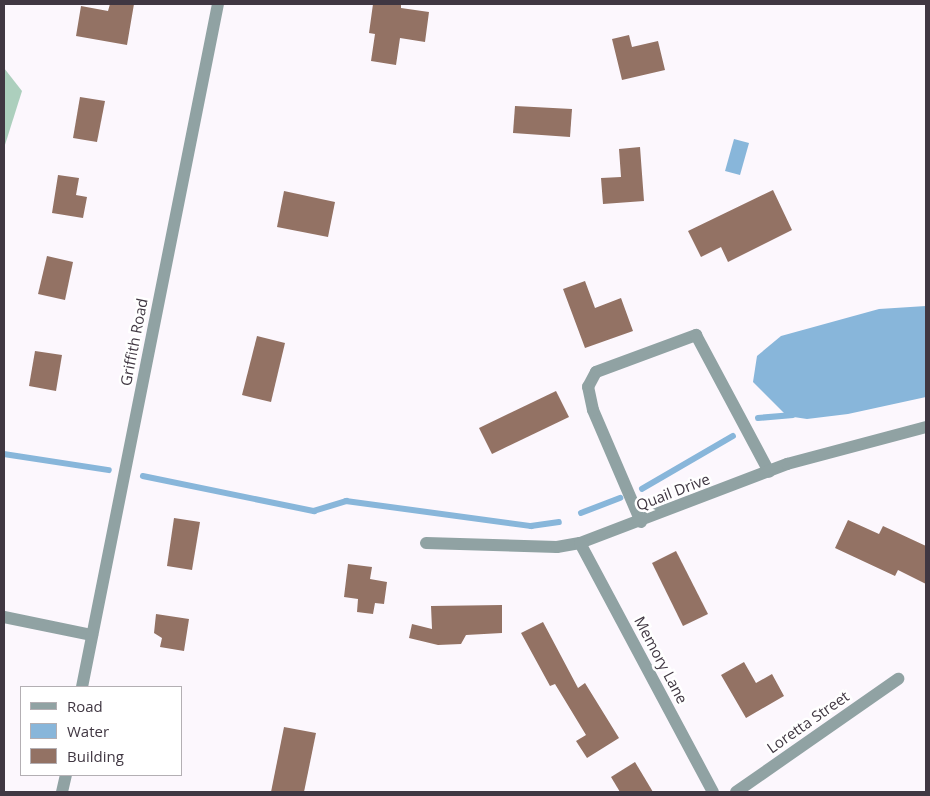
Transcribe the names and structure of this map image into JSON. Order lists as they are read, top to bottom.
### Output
{
  "streets": {
    "street": [
      "Griffith Road",
      "Quail Drive",
      "Memory Lane",
      "Loretta Street"
    ]
  },
  "crossings": [
    ["Quail Drive", "Memory Lane"]
  ],
  "legend": ["Road", "Water", "Building"]
}
